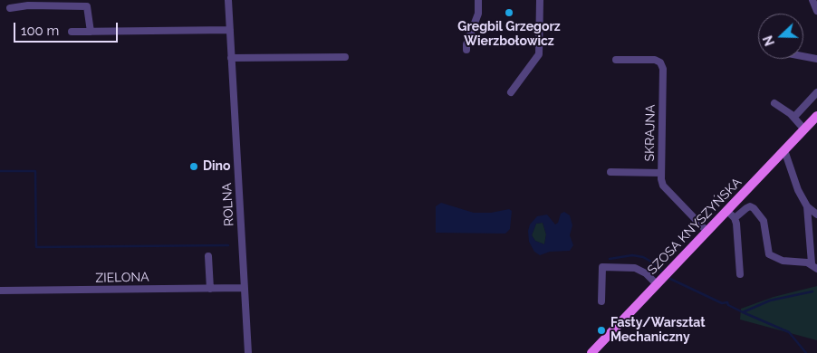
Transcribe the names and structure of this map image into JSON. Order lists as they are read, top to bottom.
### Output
{
  "streets": {
    "main road": ["SZOSA KNYSZYŃSKA"],
    "street": ["SKRAJNA", "ROLNA", "ZIELONA"]
  },
  "crossings": [
    ["SKRAJNA", "SZOSA KNYSZYŃSKA"],
    ["ROLNA", "ZIELONA"]
  ],
  "places": ["Gregbil Grzegorz Wierzbołowicz", "Dino", "Fasty/Warsztat Mechaniczny"],
  "scale_bar": "100 m",
  "north": "left"
}
